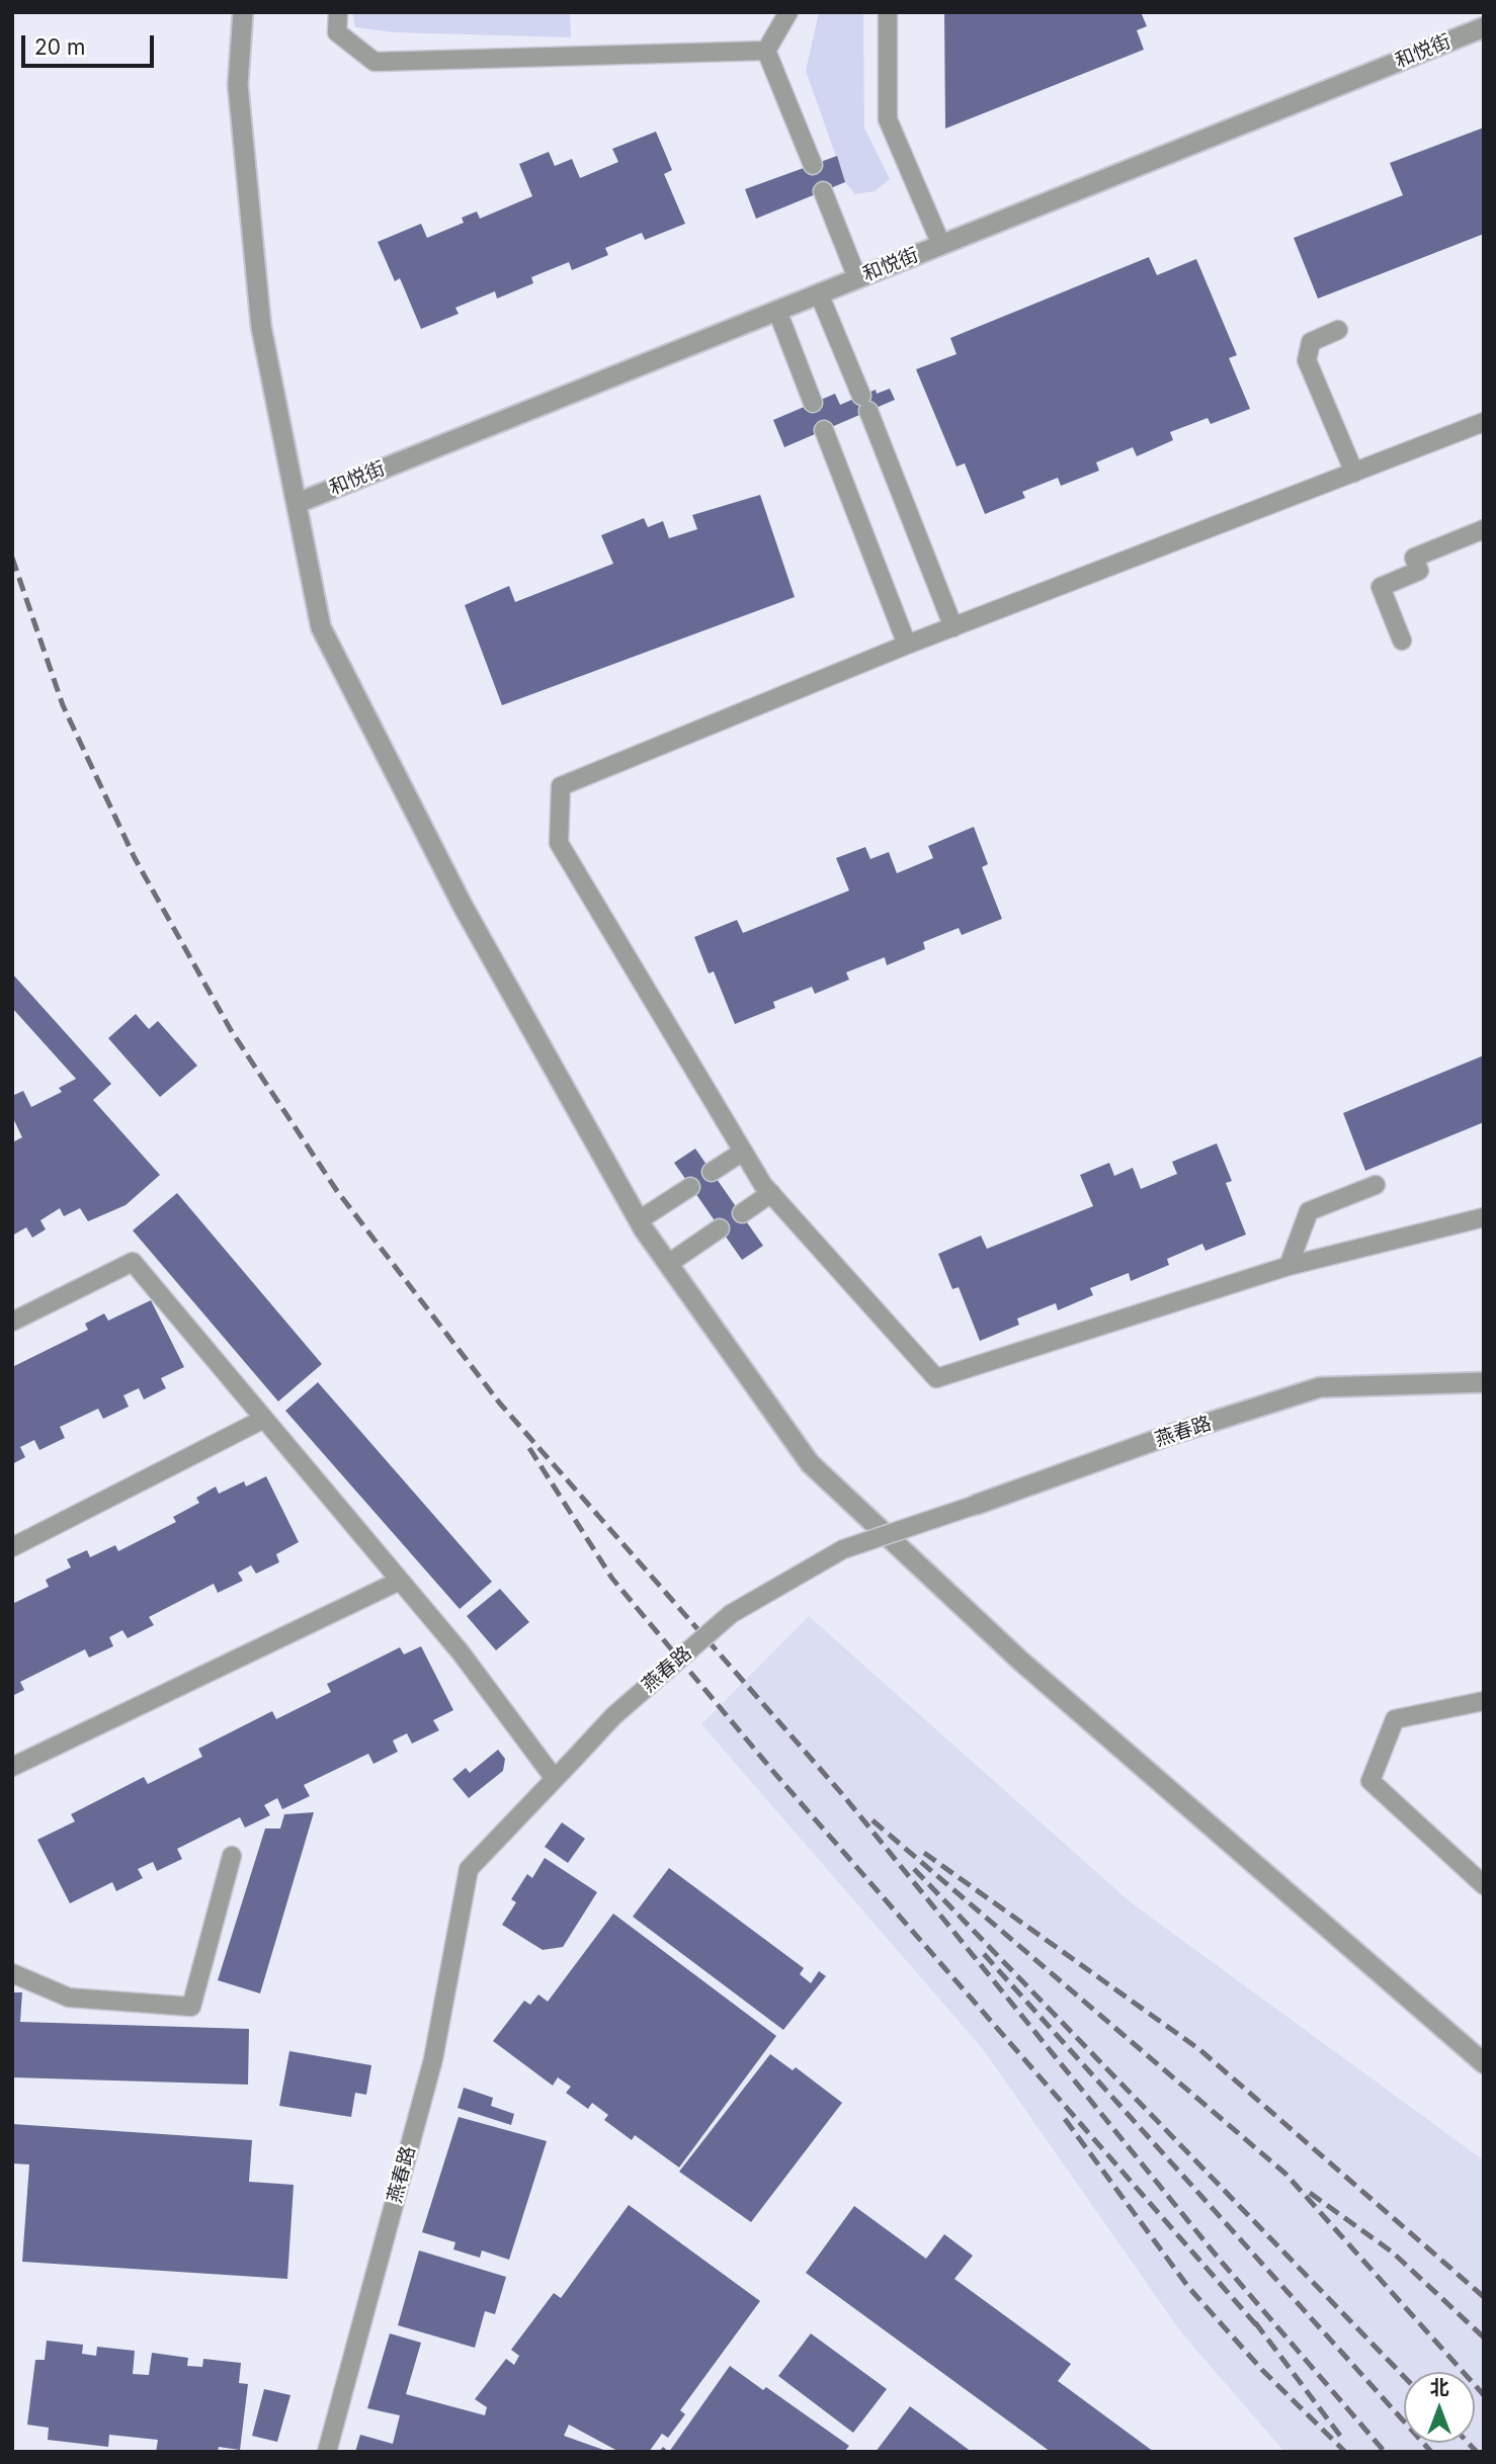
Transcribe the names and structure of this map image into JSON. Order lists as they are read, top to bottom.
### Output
{
  "streets": {
    "street": ["和悦街", "燕春路"]
  },
  "scale_bar": "20 m",
  "north": "top"
}
